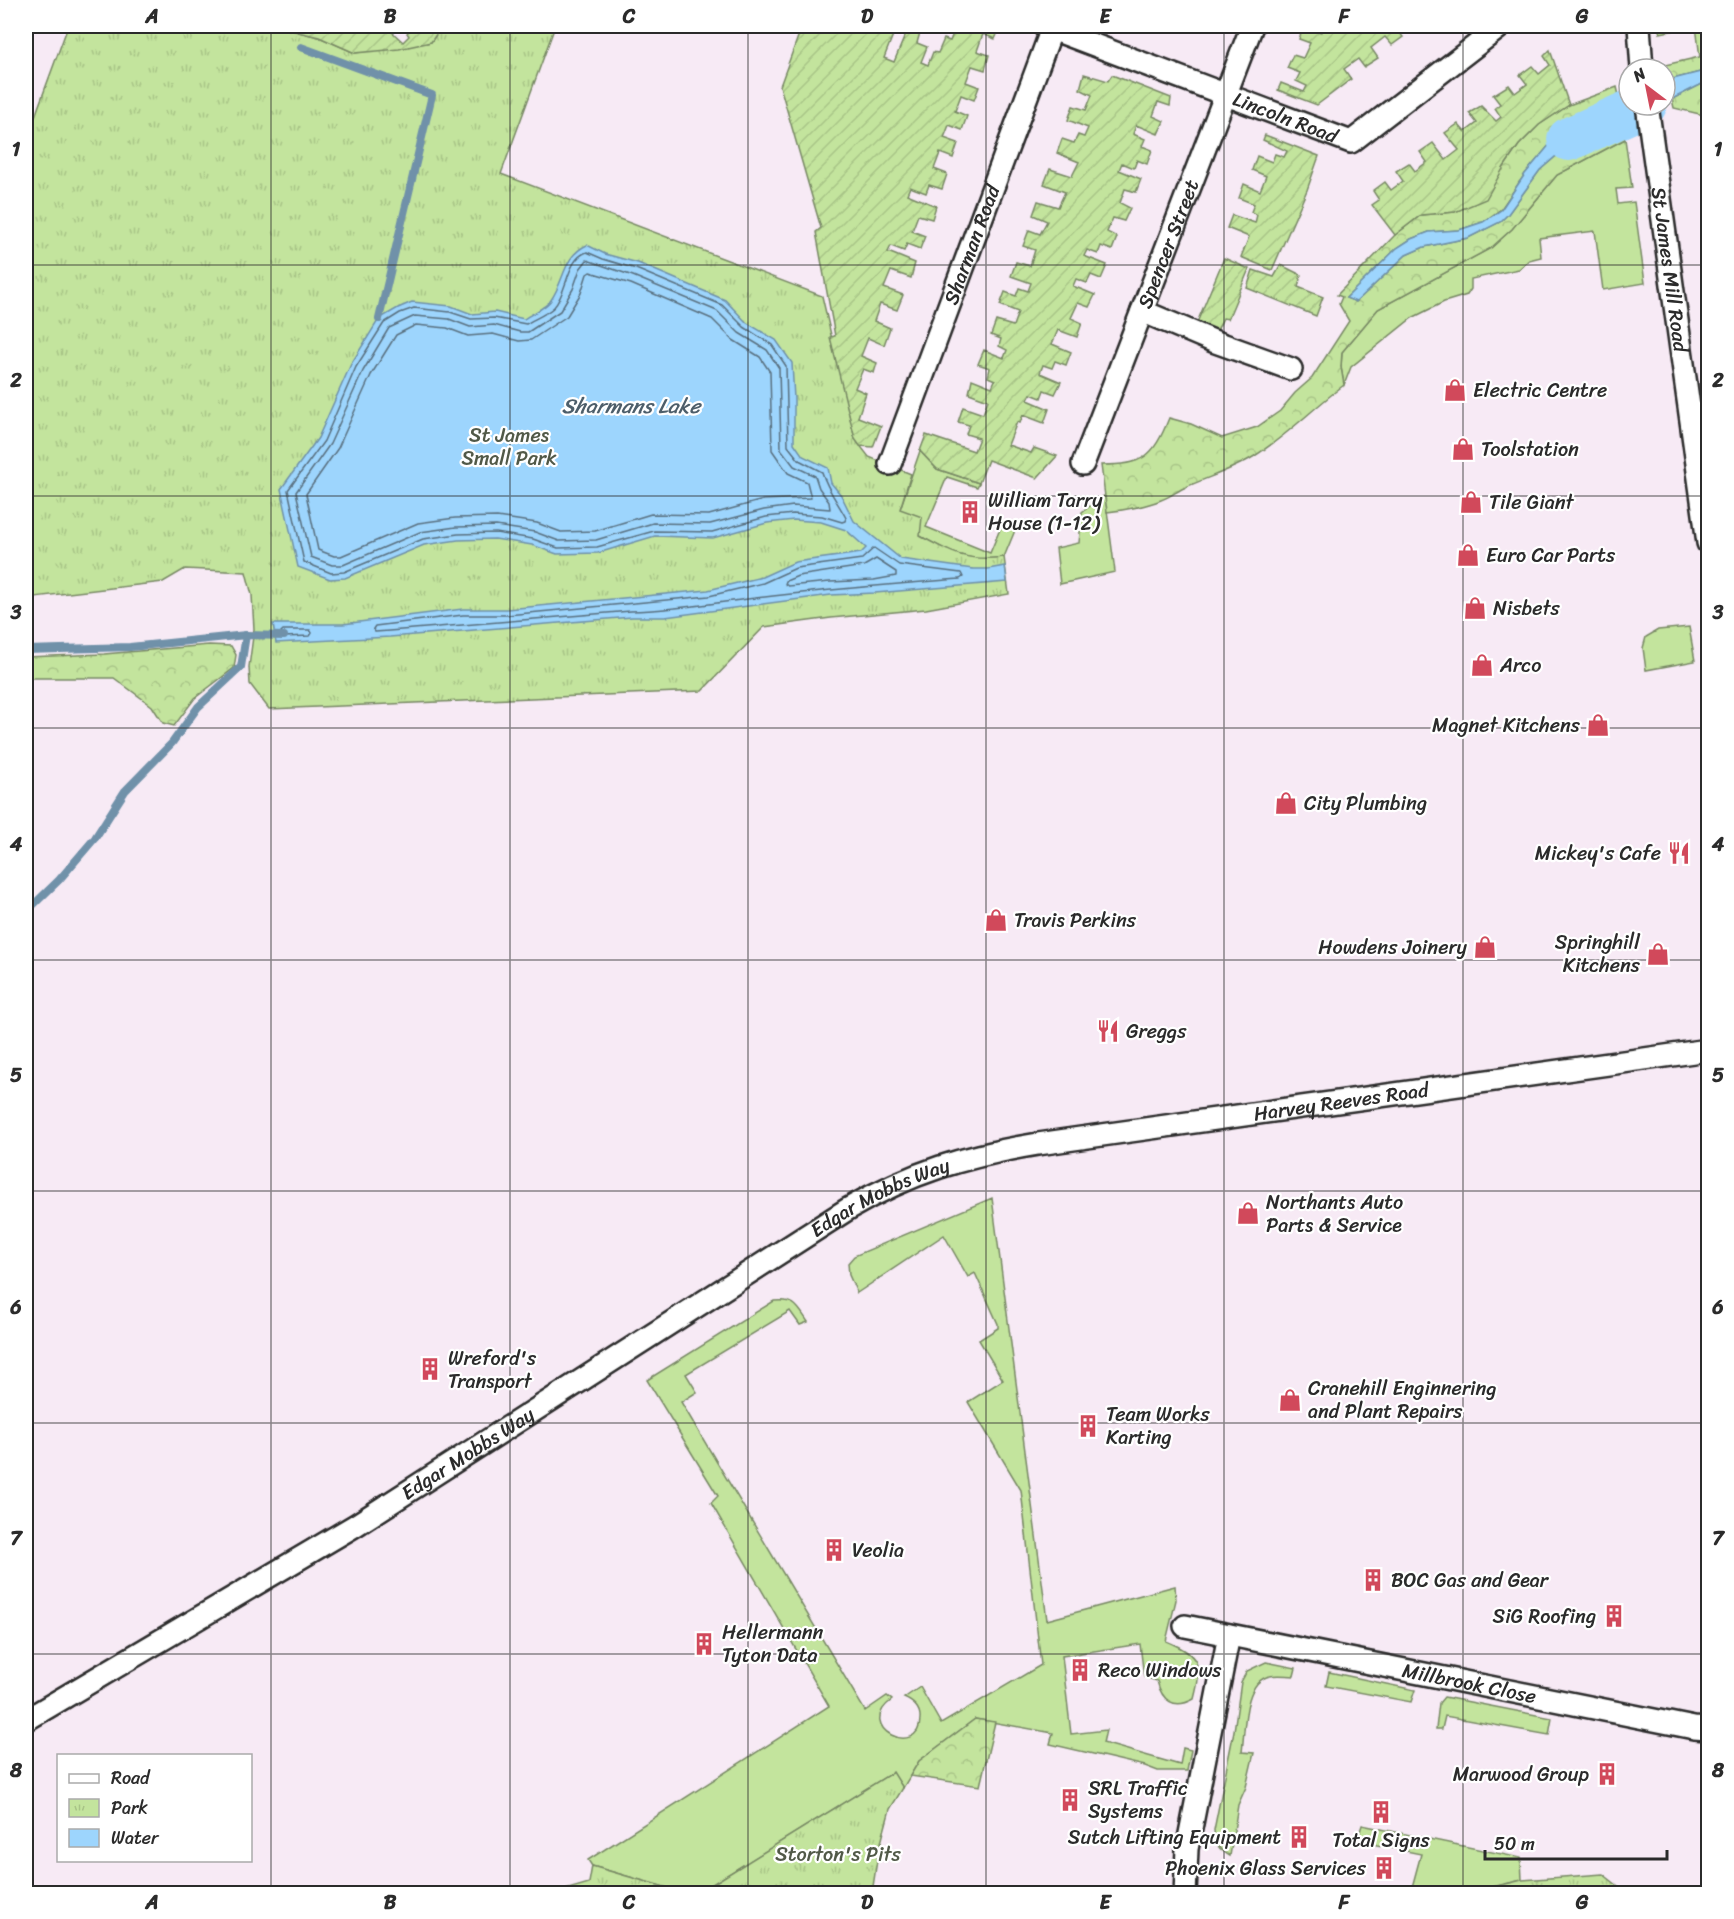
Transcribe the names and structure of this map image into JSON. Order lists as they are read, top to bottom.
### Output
{
  "streets": {
    "street": [
      "Lincoln Road",
      "Sharman Road",
      "Spencer Street",
      "St James Mill Road",
      "Harvey Reeves Road",
      "Edgar Mobbs Way",
      "Millbrook Close"
    ]
  },
  "crossings": [
    ["Lincoln Road", "Sharman Road"],
    ["Lincoln Road", "Spencer Street"],
    ["Harvey Reeves Road", "Edgar Mobbs Way"]
  ],
  "water": ["Sharmans Lake"],
  "parks": ["St James Small Park", "Storton's Pits"],
  "places": {
    "shop": [
      "Electric Centre",
      "Toolstation",
      "Tile Giant",
      "Euro Car Parts",
      "Nisbets",
      "Arco",
      "Magnet Kitchens",
      "City Plumbing",
      "Travis Perkins",
      "Howdens Joinery",
      "Springhill Kitchens",
      "Northants Auto Parts & Service",
      "Cranehill Enginnering and Plant Repairs"
    ],
    "building": [
      "William Tarry House (1-12)",
      "Wreford's Transport",
      "Team Works Karting",
      "Veolia",
      "BOC Gas and Gear",
      "SiG Roofing",
      "Hellermann Tyton Data",
      "Reco Windows",
      "Marwood Group",
      "SRL Traffic Systems",
      "Total Signs",
      "Sutch Lifting Equipment",
      "Phoenix Glass Services"
    ],
    "restaurant": ["Mickey's Cafe", "Greggs"]
  },
  "legend": ["Road", "Park", "Water"],
  "scale_bar": "50 m",
  "north": "top left",
  "grid": {
    "columns": [
      "A",
      "B",
      "C",
      "D",
      "E",
      "F",
      "G"
    ],
    "rows": [
      "1",
      "2",
      "3",
      "4",
      "5",
      "6",
      "7",
      "8"
    ]
  }
}
